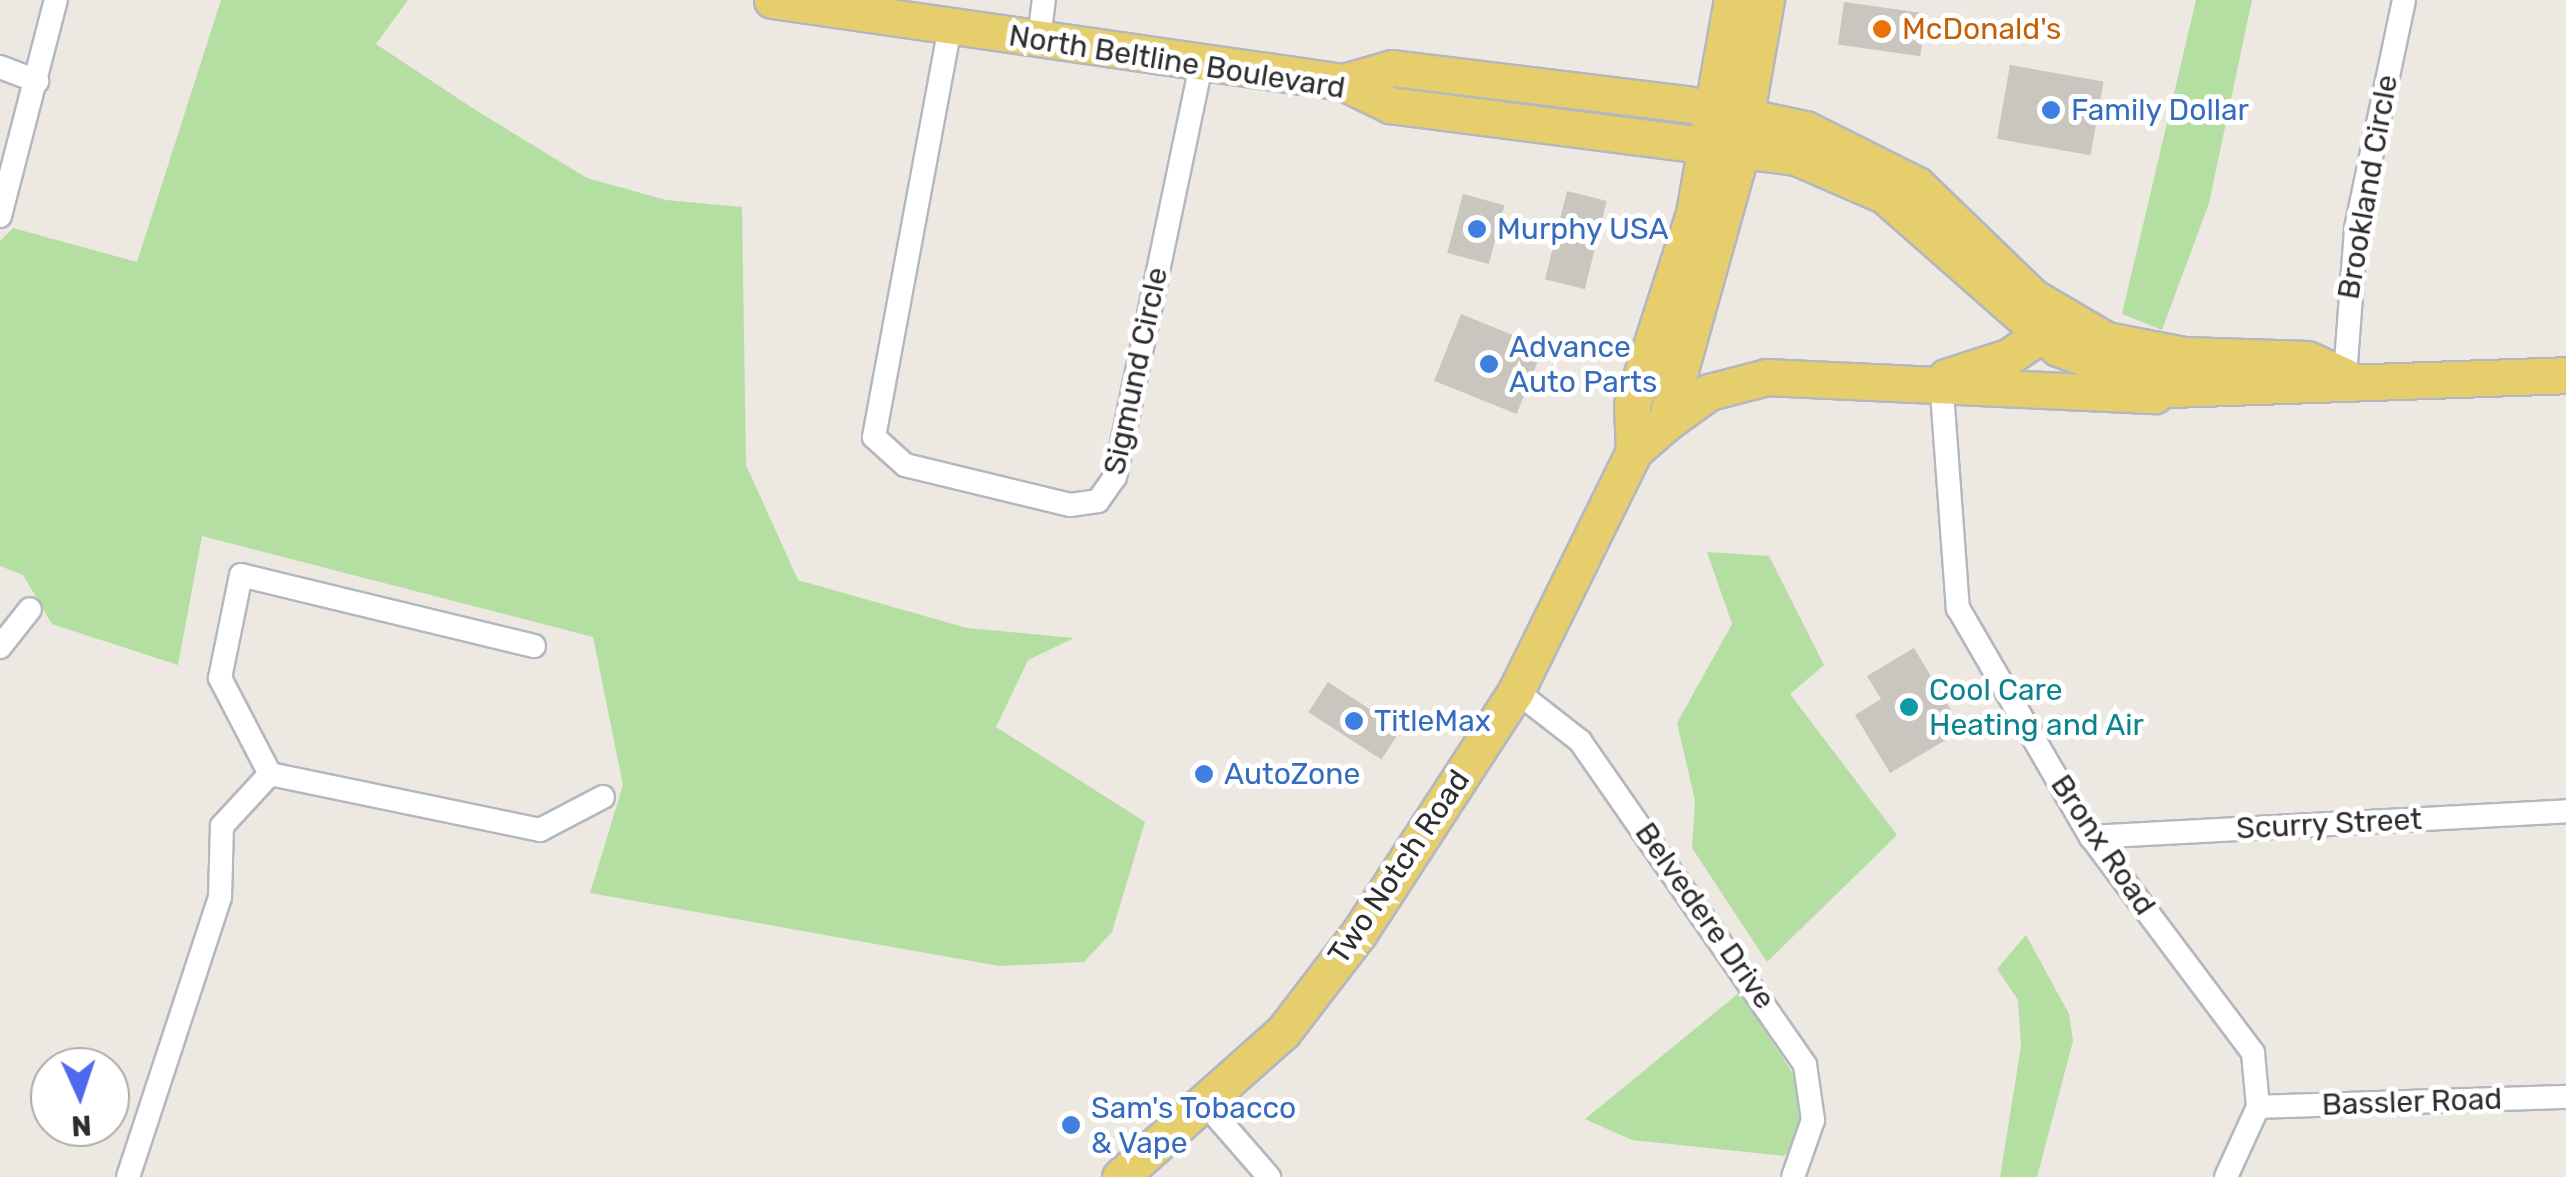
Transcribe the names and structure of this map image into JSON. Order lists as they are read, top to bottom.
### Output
{
  "streets": {
    "main road": ["North Beltline Boulevard", "Two Notch Road"],
    "street": [
      "Brookland Circle",
      "Sigmund Circle",
      "Scurry Street",
      "Bronx Road",
      "Belvedere Drive",
      "Bassler Road"
    ]
  },
  "crossings": [
    ["North Beltline Boulevard", "Sigmund Circle"],
    ["North Beltline Boulevard", "Two Notch Road"],
    ["Scurry Street", "Bronx Road"],
    ["Bronx Road", "Bassler Road"],
    ["Two Notch Road", "Belvedere Drive"]
  ],
  "places": [
    "McDonald's",
    "Family Dollar",
    "Murphy USA",
    "Advance Auto Parts",
    "Cool Care Heating and Air",
    "TitleMax",
    "AutoZone",
    "Sam's Tobacco & Vape"
  ],
  "north": "bottom"
}
